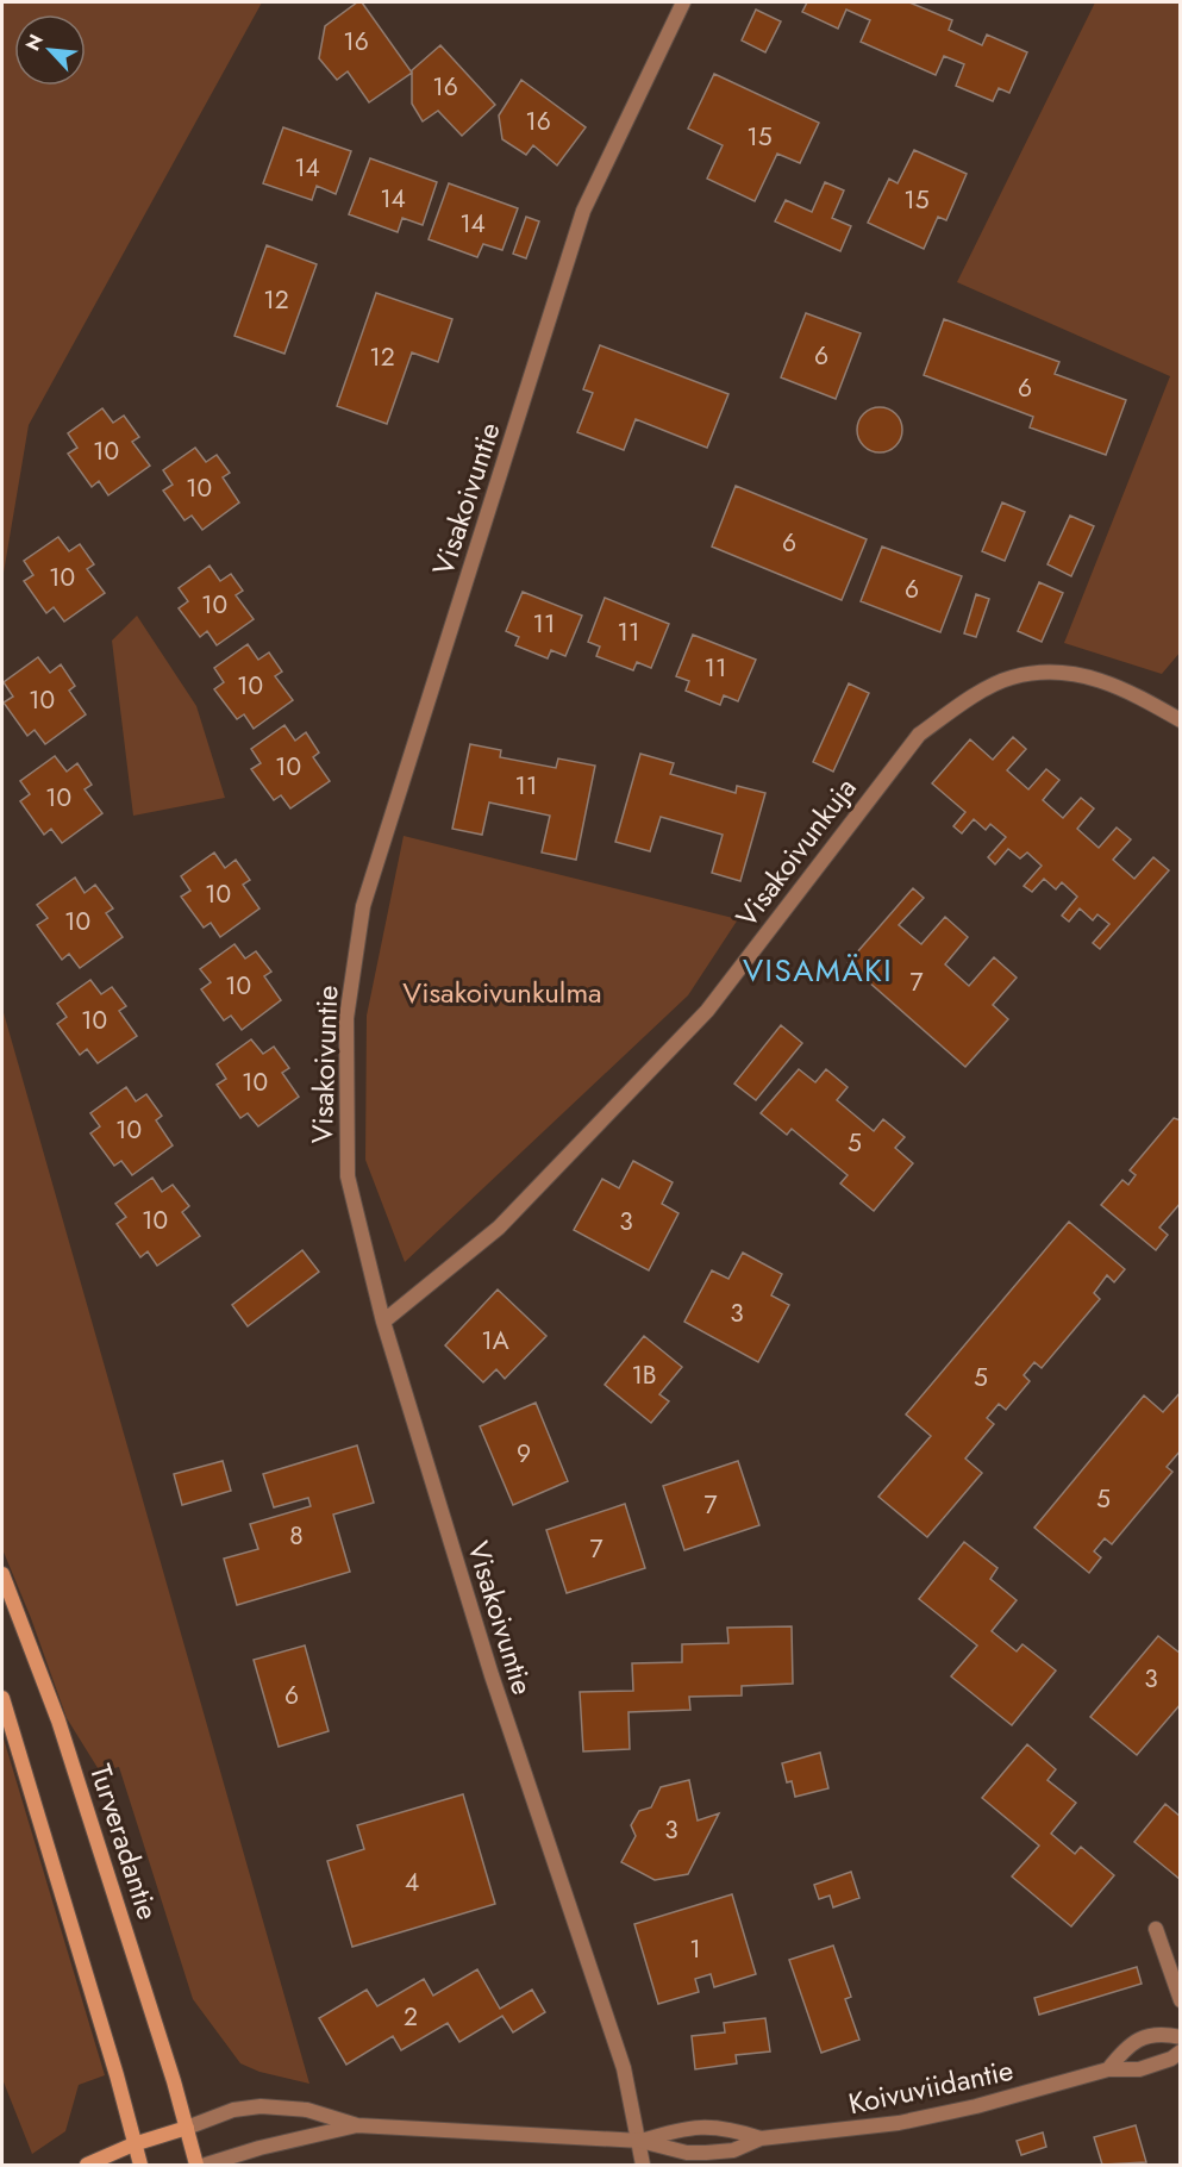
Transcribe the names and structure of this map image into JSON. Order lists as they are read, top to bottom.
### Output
{
  "streets": {
    "main road": ["Turveradantie"],
    "street": ["Visakoivuntie", "Visakoivunkuja", "Koivuviidantie"]
  },
  "crossings": [
    ["Visakoivuntie", "Visakoivunkuja"],
    ["Visakoivuntie", "Koivuviidantie"],
    ["Turveradantie", "Koivuviidantie"]
  ],
  "districts": ["VISAMÄKI"],
  "parks": ["Visakoivunkulma"],
  "house_numbers": [
    "16",
    "16",
    "16",
    "15",
    "14",
    "14",
    "15",
    "14",
    "12",
    "6",
    "12",
    "6",
    "10",
    "10",
    "6",
    "10",
    "6",
    "10",
    "11",
    "11",
    "11",
    "10",
    "10",
    "10",
    "11",
    "10",
    "10",
    "10",
    "7",
    "10",
    "10",
    "10",
    "10",
    "5",
    "10",
    "3",
    "3",
    "1A",
    "1B",
    "5",
    "9",
    "5",
    "7",
    "8",
    "7",
    "3",
    "6",
    "3",
    "4",
    "1",
    "2"
  ],
  "north": "top left"
}
